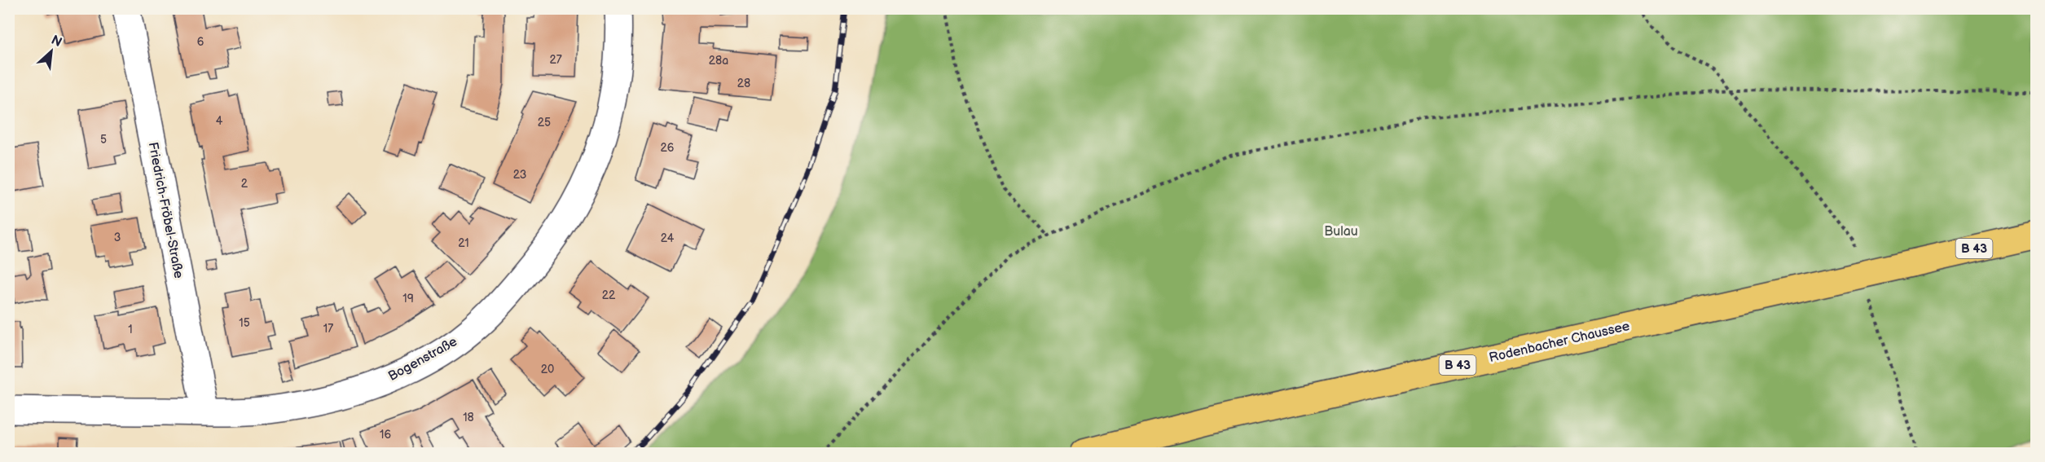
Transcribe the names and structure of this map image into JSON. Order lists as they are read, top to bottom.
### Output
{
  "streets": {
    "main road": ["B 43", "Rodenbacher Chaussee"],
    "street": ["Friedrich-Fröbel-Straße", "Bogenstraße"]
  },
  "crossings": [
    ["Friedrich-Fröbel-Straße", "Bogenstraße"]
  ],
  "parks": ["Bulau"],
  "house_numbers": [
    "6",
    "27",
    "28a",
    "28",
    "4",
    "25",
    "5",
    "26",
    "23",
    "2",
    "3",
    "24",
    "21",
    "22",
    "19",
    "15",
    "17",
    "1",
    "20",
    "18",
    "16"
  ],
  "north": "top right"
}
